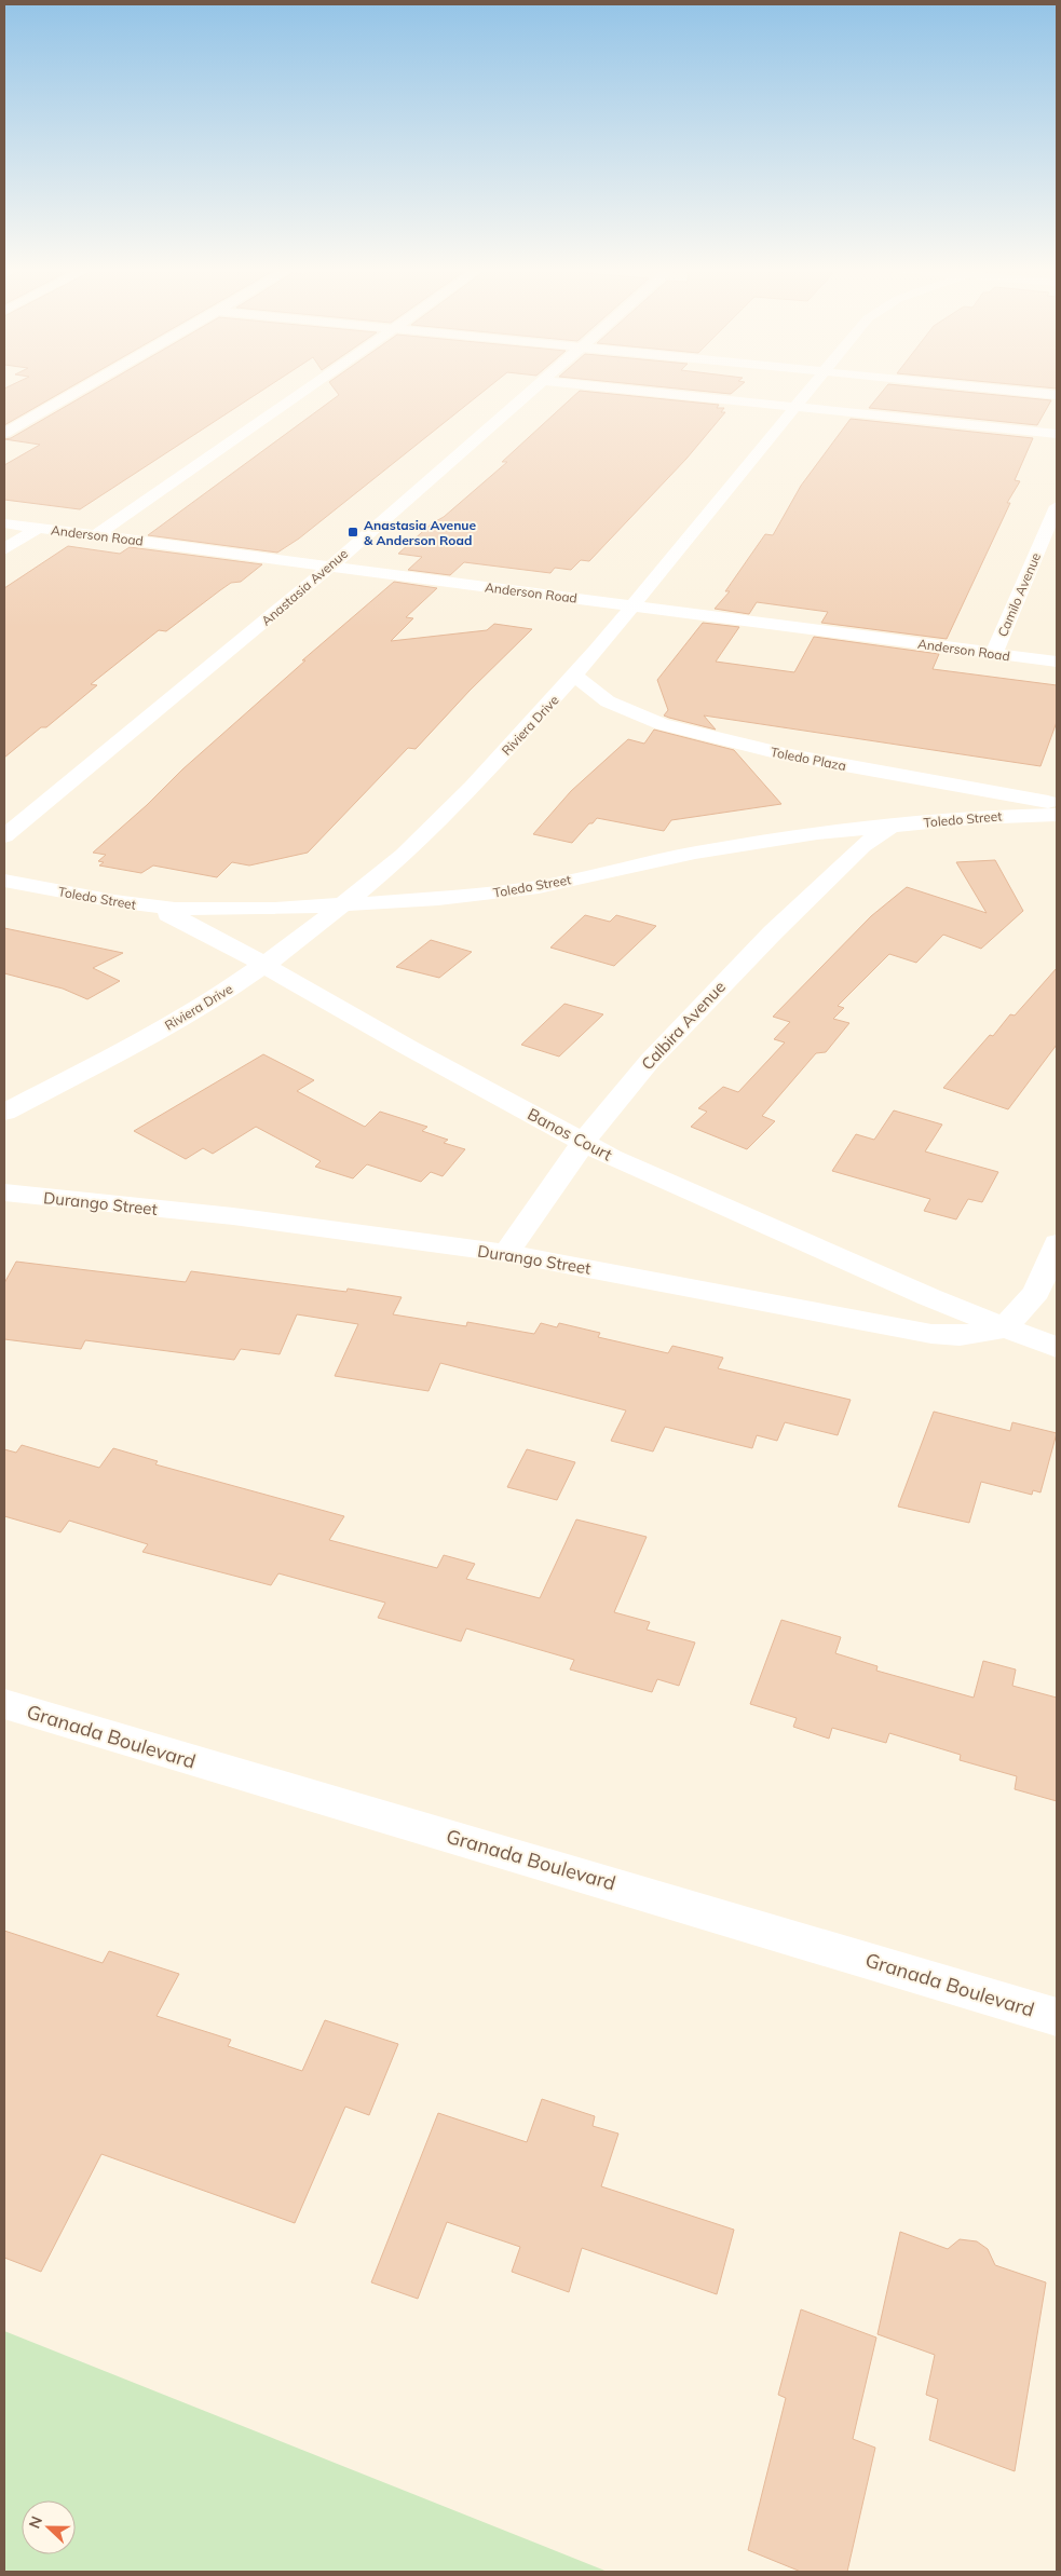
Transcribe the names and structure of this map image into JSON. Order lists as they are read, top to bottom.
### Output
{
  "streets": {
    "street": [
      "Anderson Road",
      "Anastasia Avenue",
      "Camilo Avenue",
      "Riviera Drive",
      "Toledo Plaza",
      "Toledo Street",
      "Calbira Avenue",
      "Banos Court",
      "Durango Street",
      "Granada Boulevard"
    ]
  },
  "crossings": [
    ["Anderson Road", "Anastasia Avenue"],
    ["Anderson Road", "Camilo Avenue"],
    ["Anderson Road", "Riviera Drive"],
    ["Riviera Drive", "Toledo Plaza"],
    ["Riviera Drive", "Toledo Street"],
    ["Riviera Drive", "Banos Court"],
    ["Toledo Street", "Calbira Avenue"],
    ["Toledo Street", "Banos Court"],
    ["Calbira Avenue", "Banos Court"],
    ["Calbira Avenue", "Durango Street"],
    ["Banos Court", "Durango Street"]
  ],
  "places": {
    "transit": ["Anastasia Avenue & Anderson Road"]
  },
  "north": "left"
}
